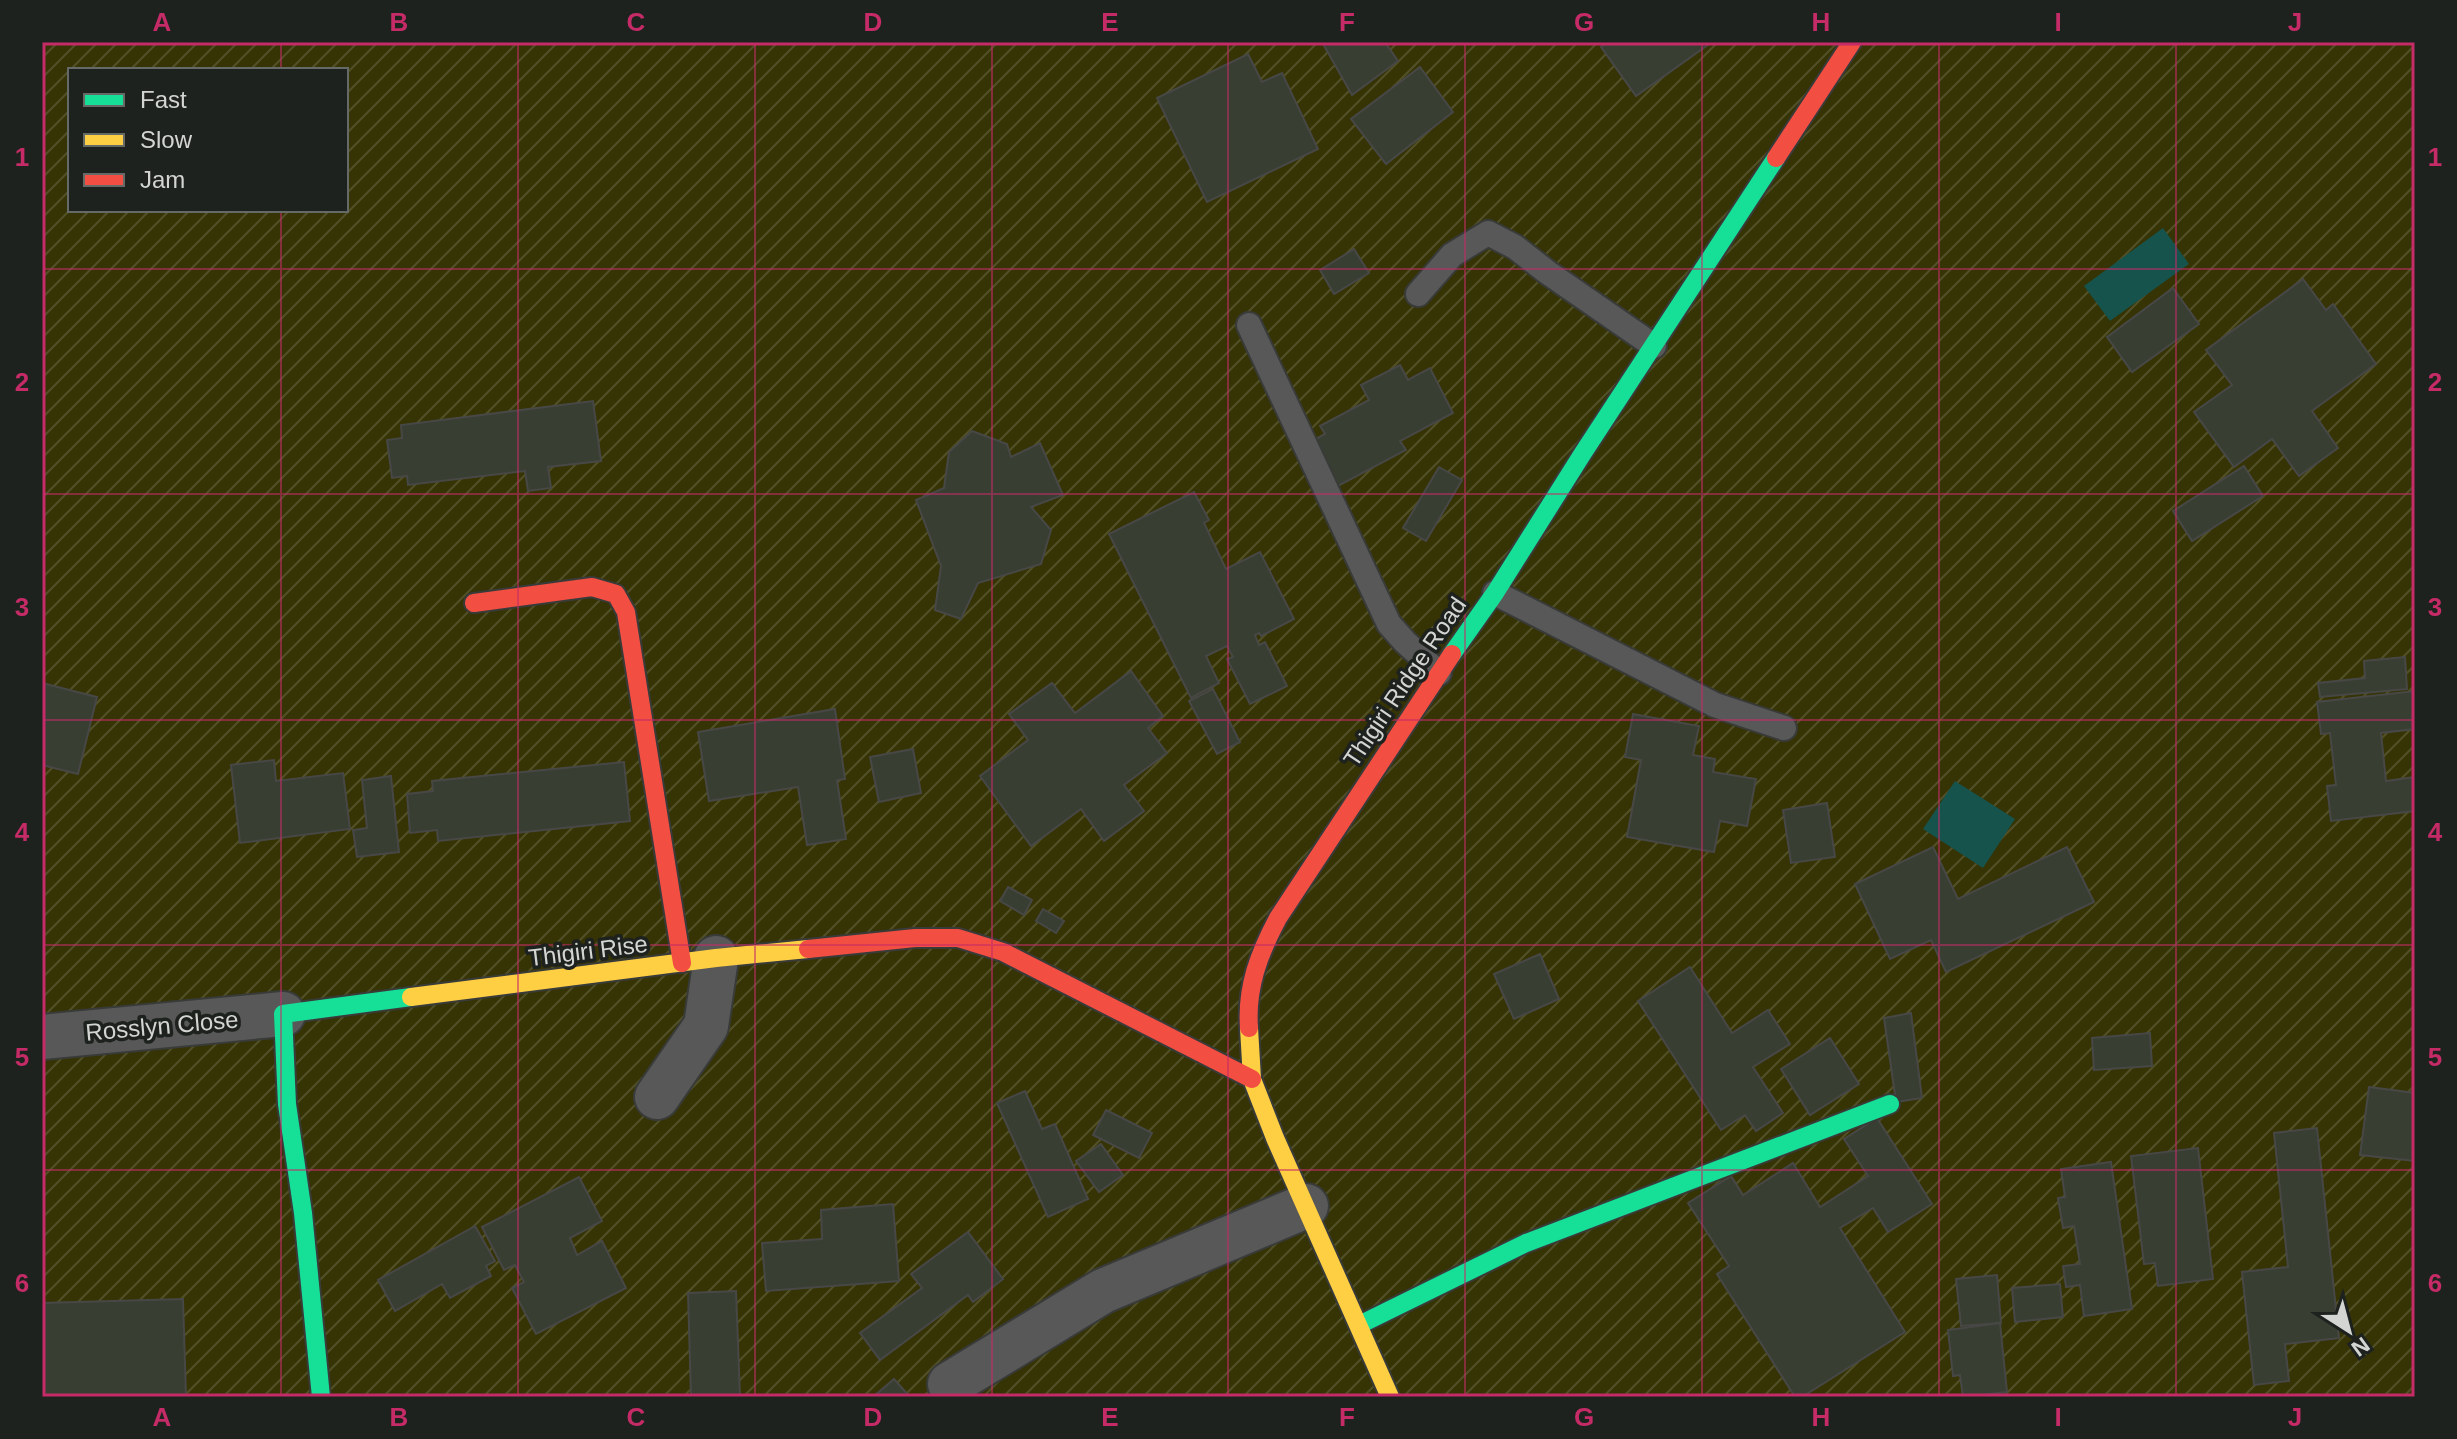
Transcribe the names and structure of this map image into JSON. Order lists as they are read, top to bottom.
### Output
{
  "streets": {
    "street": ["Thigiri Ridge Road", "Thigiri Rise", "Rosslyn Close"]
  },
  "crossings": [
    ["Thigiri Ridge Road", "Thigiri Rise"],
    ["Thigiri Rise", "Rosslyn Close"]
  ],
  "legend": ["Fast", "Slow", "Jam"],
  "north": "bottom right",
  "grid": {
    "columns": [
      "A",
      "B",
      "C",
      "D",
      "E",
      "F",
      "G",
      "H",
      "I",
      "J"
    ],
    "rows": [
      "1",
      "2",
      "3",
      "4",
      "5",
      "6"
    ]
  }
}
